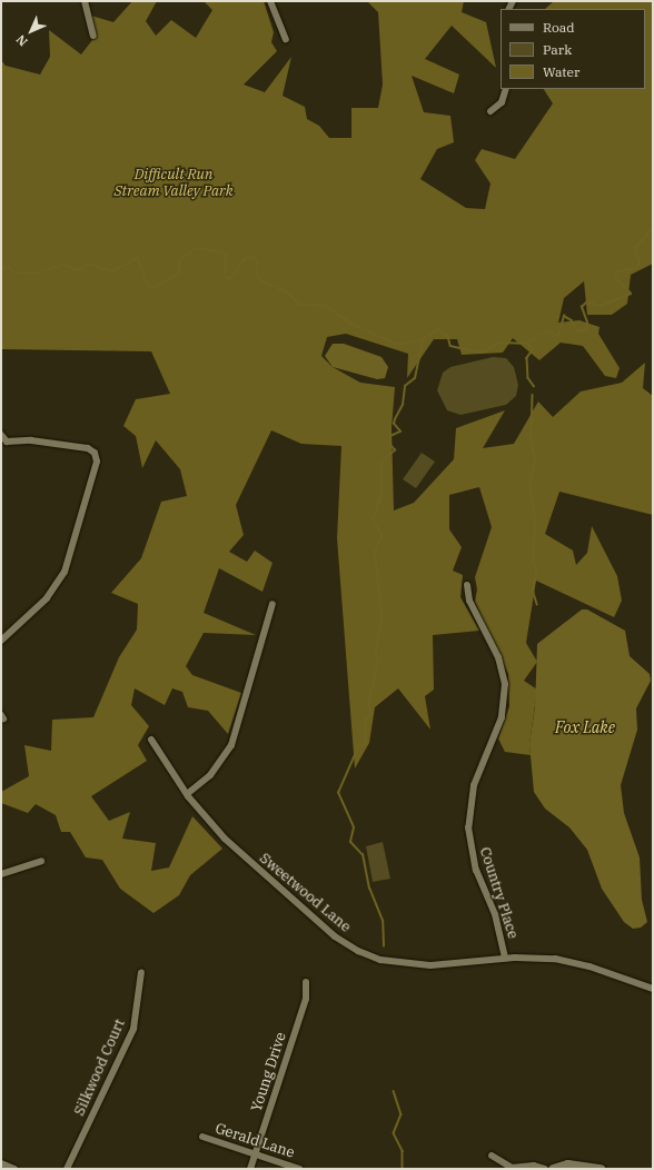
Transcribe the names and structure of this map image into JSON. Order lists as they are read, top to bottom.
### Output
{
  "streets": {
    "street": [
      "Sweetwood Lane",
      "Country Place",
      "Silkwood Court",
      "Young Drive",
      "Gerald Lane"
    ]
  },
  "crossings": [
    ["Sweetwood Lane", "Country Place"],
    ["Young Drive", "Gerald Lane"]
  ],
  "water": ["Fox Lake"],
  "parks": ["Difficult Run Stream Valley Park"],
  "legend": ["Road", "Park", "Water"],
  "north": "bottom left"
}
